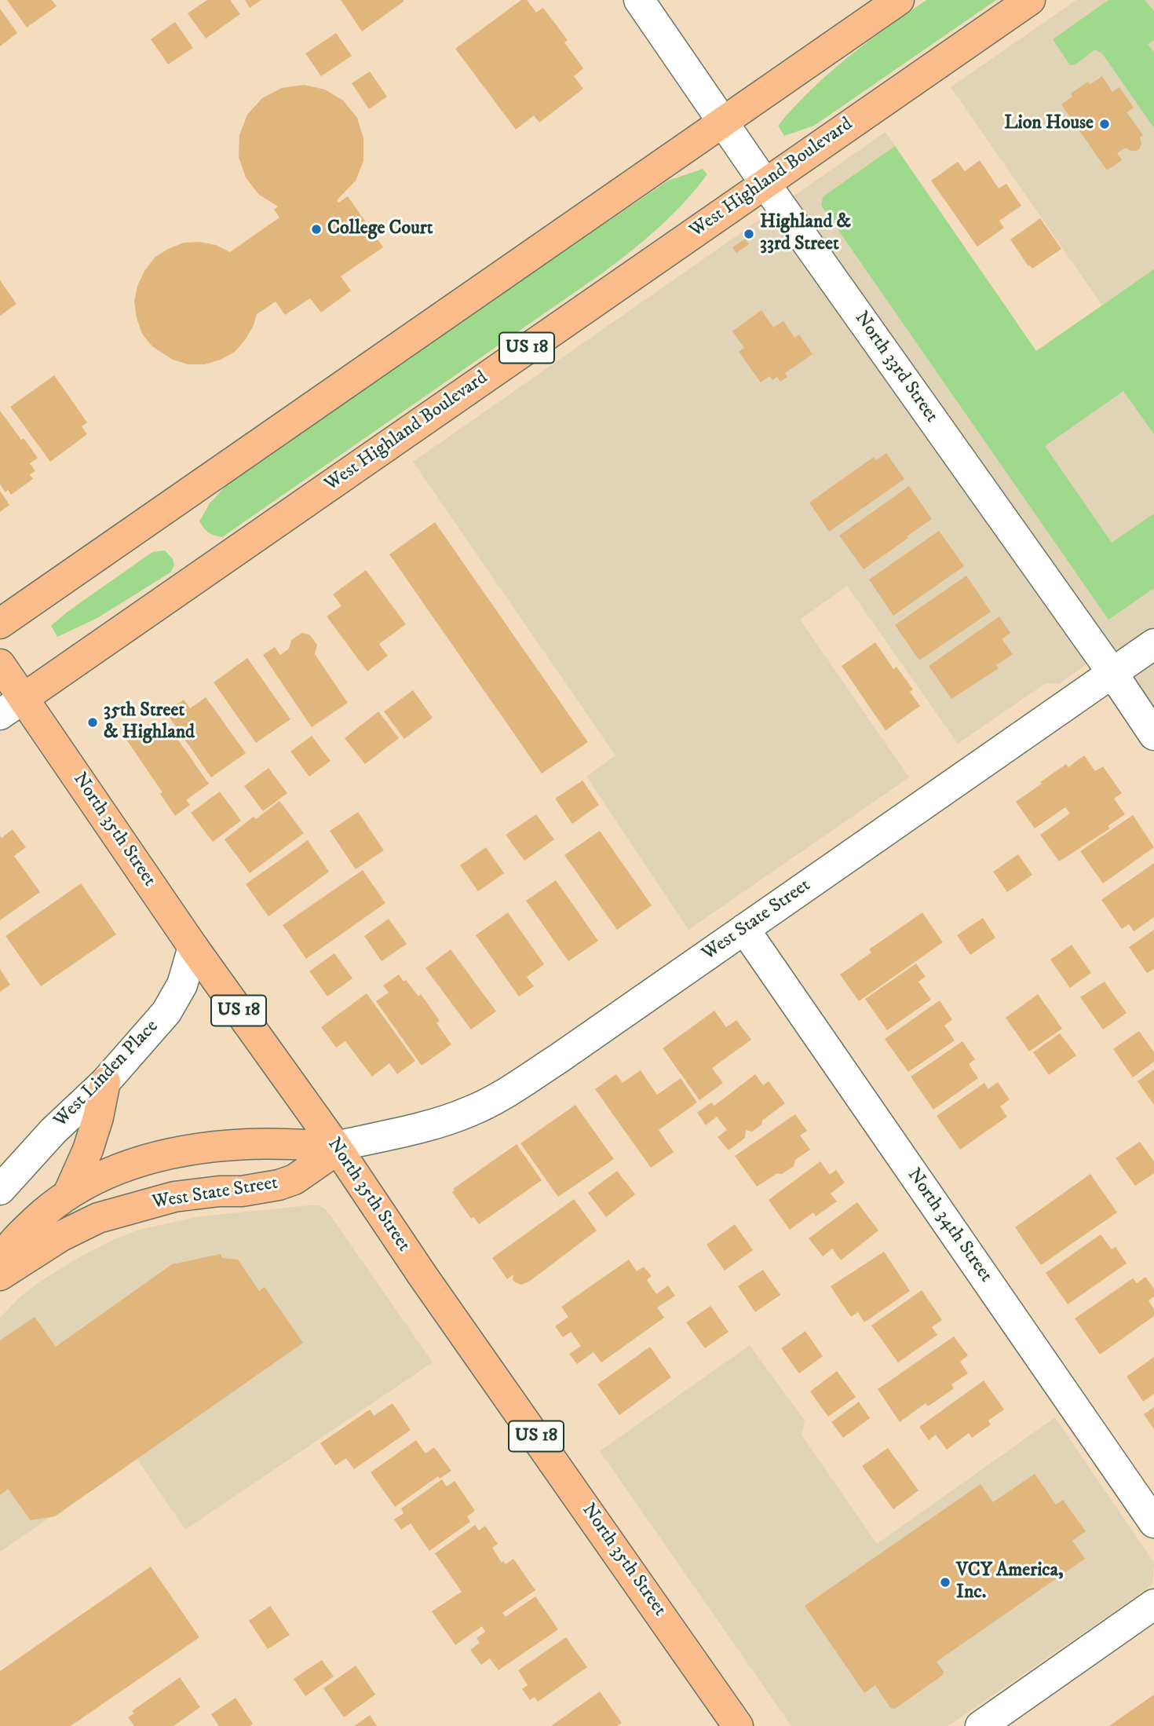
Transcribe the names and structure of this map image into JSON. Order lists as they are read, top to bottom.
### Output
{
  "streets": {
    "main road": [
      "West Highland Boulevard",
      "US 18",
      "North 35th Street",
      "West State Street"
    ],
    "street": ["North 33rd Street", "West Linden Place", "North 34th Street"]
  },
  "crossings": [
    ["West Highland Boulevard", "North 33rd Street"],
    ["West Highland Boulevard", "North 35th Street"],
    ["North 33rd Street", "West State Street"],
    ["North 35th Street", "West State Street"],
    ["North 35th Street", "West Linden Place"],
    ["West State Street", "North 34th Street"]
  ],
  "places": [
    "Lion House",
    "College Court",
    "Highland & 33rd Street",
    "35th Street & Highland",
    "VCY America, Inc."
  ]
}
